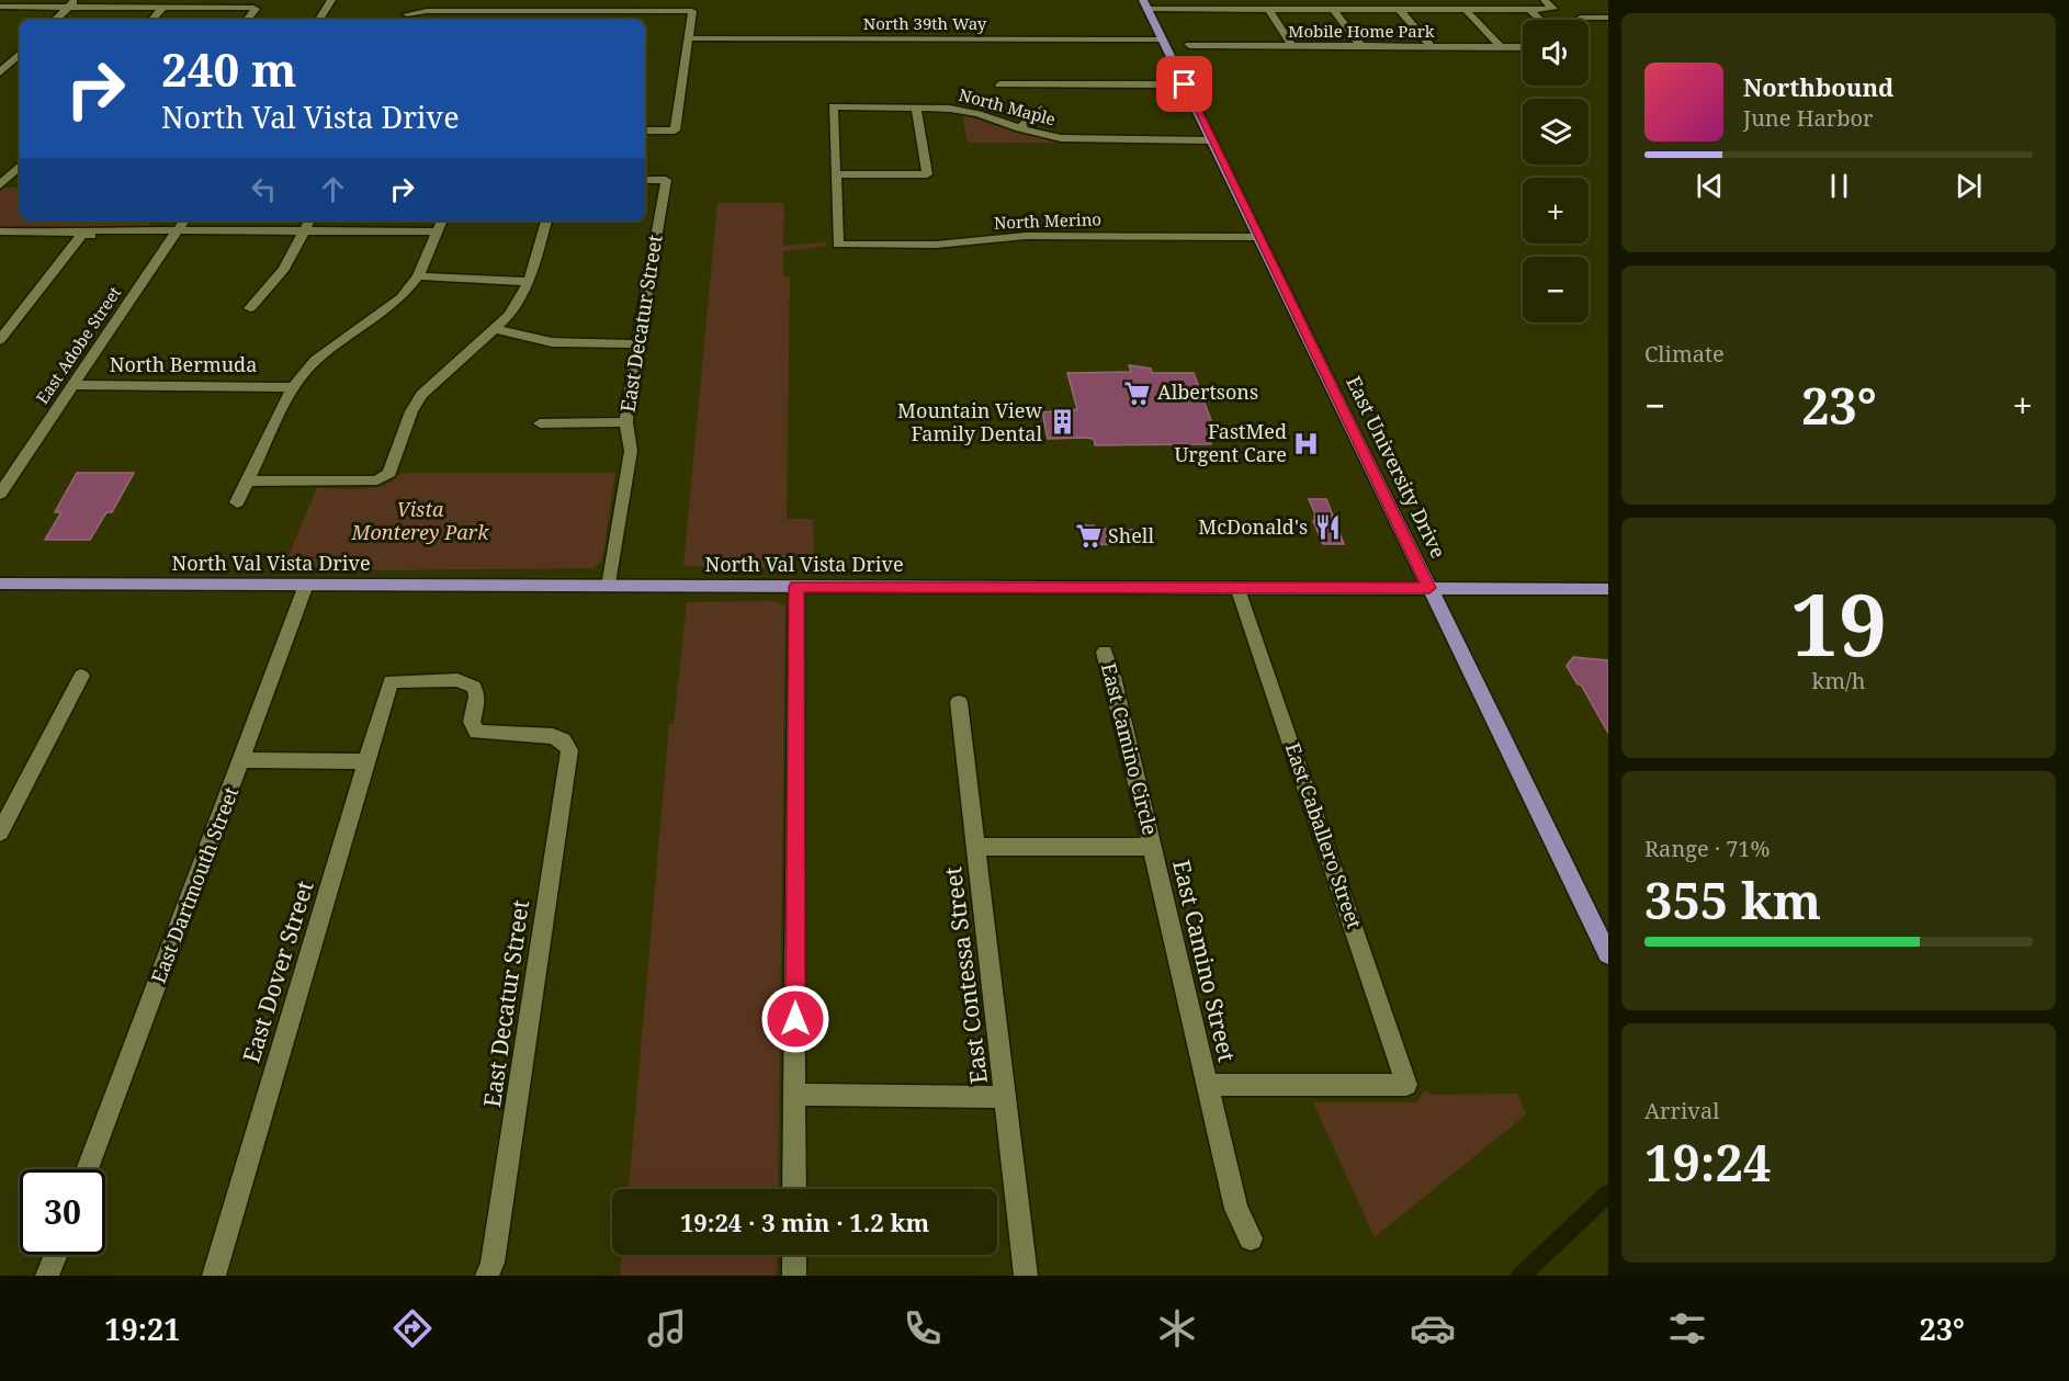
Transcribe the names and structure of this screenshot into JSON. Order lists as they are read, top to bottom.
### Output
{
  "streets": {
    "main road": ["East University Drive", "North Val Vista Drive"],
    "street": [
      "North 39th Way",
      "Mobile Home Park",
      "North Maple",
      "North Merino",
      "East Decatur Street",
      "East Adobe Street",
      "North Bermuda",
      "East Camino Circle",
      "East Caballero Street",
      "East Dartmouth Street",
      "East Camino Street",
      "East Dover Street",
      "East Contessa Street"
    ]
  },
  "crossings": [
    ["North 39th Way", "East University Drive"],
    ["Mobile Home Park", "East University Drive"],
    ["North Maple", "North Merino"],
    ["North Maple", "East University Drive"],
    ["North Merino", "East University Drive"],
    ["East Decatur Street", "North Val Vista Drive"],
    ["East Decatur Street", "East Dover Street"],
    ["East Adobe Street", "North Bermuda"],
    ["East University Drive", "North Val Vista Drive"],
    ["North Val Vista Drive", "East Caballero Street"],
    ["North Val Vista Drive", "East Dartmouth Street"],
    ["East Camino Circle", "East Camino Street"],
    ["East Caballero Street", "East Camino Street"]
  ],
  "parks": ["Vista Monterey Park"],
  "places": {
    "supermarket": ["Albertsons", "Shell"],
    "building": ["Mountain View Family Dental"],
    "hospital": ["FastMed Urgent Care"],
    "restaurant": ["McDonald's"]
  },
  "page": {
    "map_buttons": ["+", "−"],
    "turn": ["240 m", "North Val Vista Drive"],
    "song": ["Northbound", "June Harbor"],
    "tile": [
      "Climate",
      ["19", "km/h"],
      ["Range · 71%", "355 km"],
      ["Arrival", "19:24"]
    ],
    "heat": ["−", "23°", "+"],
    "limit": "30",
    "trip": "19:24 · 3 min · 1.2 km",
    "tabs": ["19:21", "23°"]
  }
}
